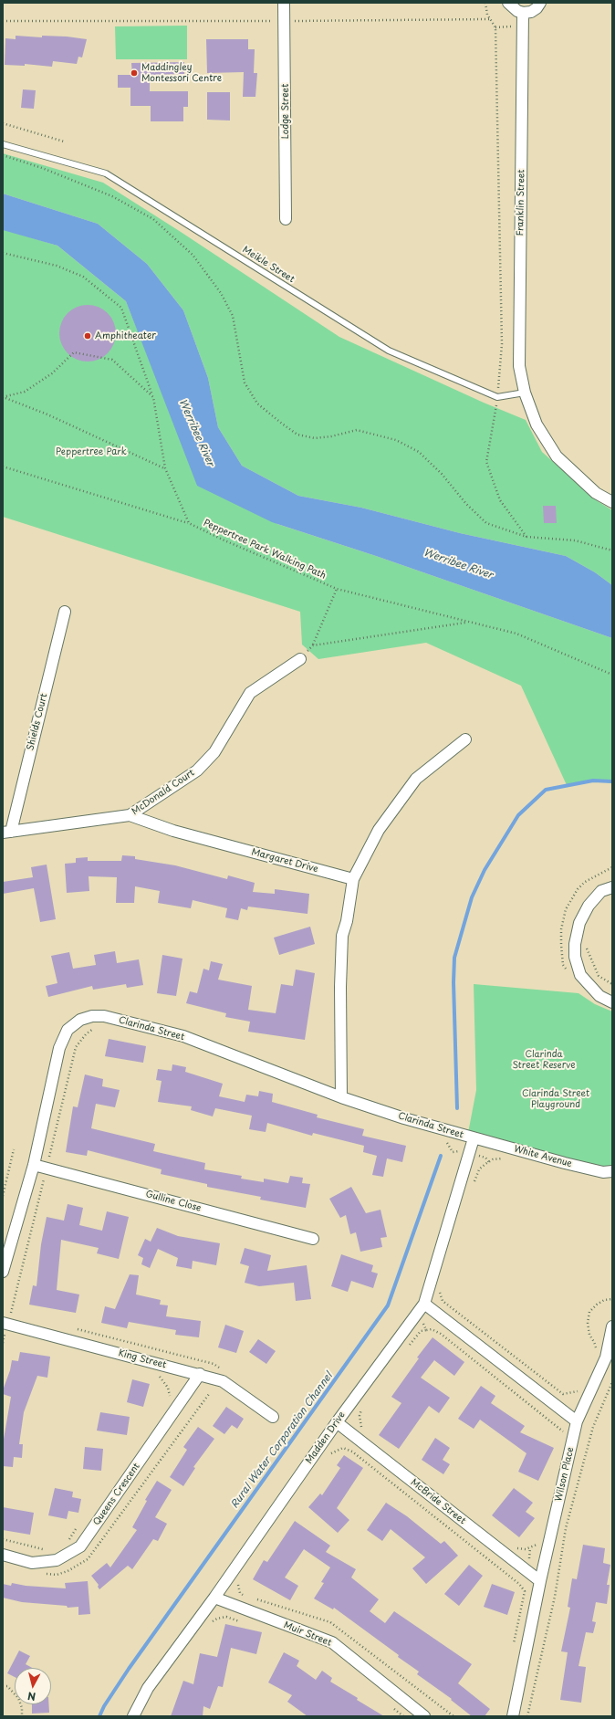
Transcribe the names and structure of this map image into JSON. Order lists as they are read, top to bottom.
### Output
{
  "streets": {
    "street": [
      "Lodge Street",
      "Franklin Street",
      "Shields Court",
      "McDonald Court",
      "Margaret Drive",
      "Clarinda Street",
      "White Avenue",
      "Gulline Close",
      "King Street",
      "Madden Drive",
      "Wilson Place",
      "Queens Crescent",
      "McBride Street",
      "Muir Street"
    ],
    "lane": ["Meikle Street"],
    "path": ["Peppertree Park Walking Path"]
  },
  "crossings": [
    ["Shields Court", "Margaret Drive"],
    ["McDonald Court", "Margaret Drive"],
    ["Clarinda Street", "White Avenue"],
    ["Clarinda Street", "Gulline Close"],
    ["Clarinda Street", "Madden Drive"],
    ["White Avenue", "Madden Drive"],
    ["King Street", "Queens Crescent"],
    ["Madden Drive", "McBride Street"],
    ["Madden Drive", "Muir Street"],
    ["Wilson Place", "McBride Street"]
  ],
  "water": ["Werribee River", "Rural Water Corporation Channel"],
  "parks": ["Peppertree Park", "Clarinda Street Reserve", "Clarinda Street Playground"],
  "places": ["Maddingley Montessori Centre", "Amphitheater"],
  "north": "bottom"
}
